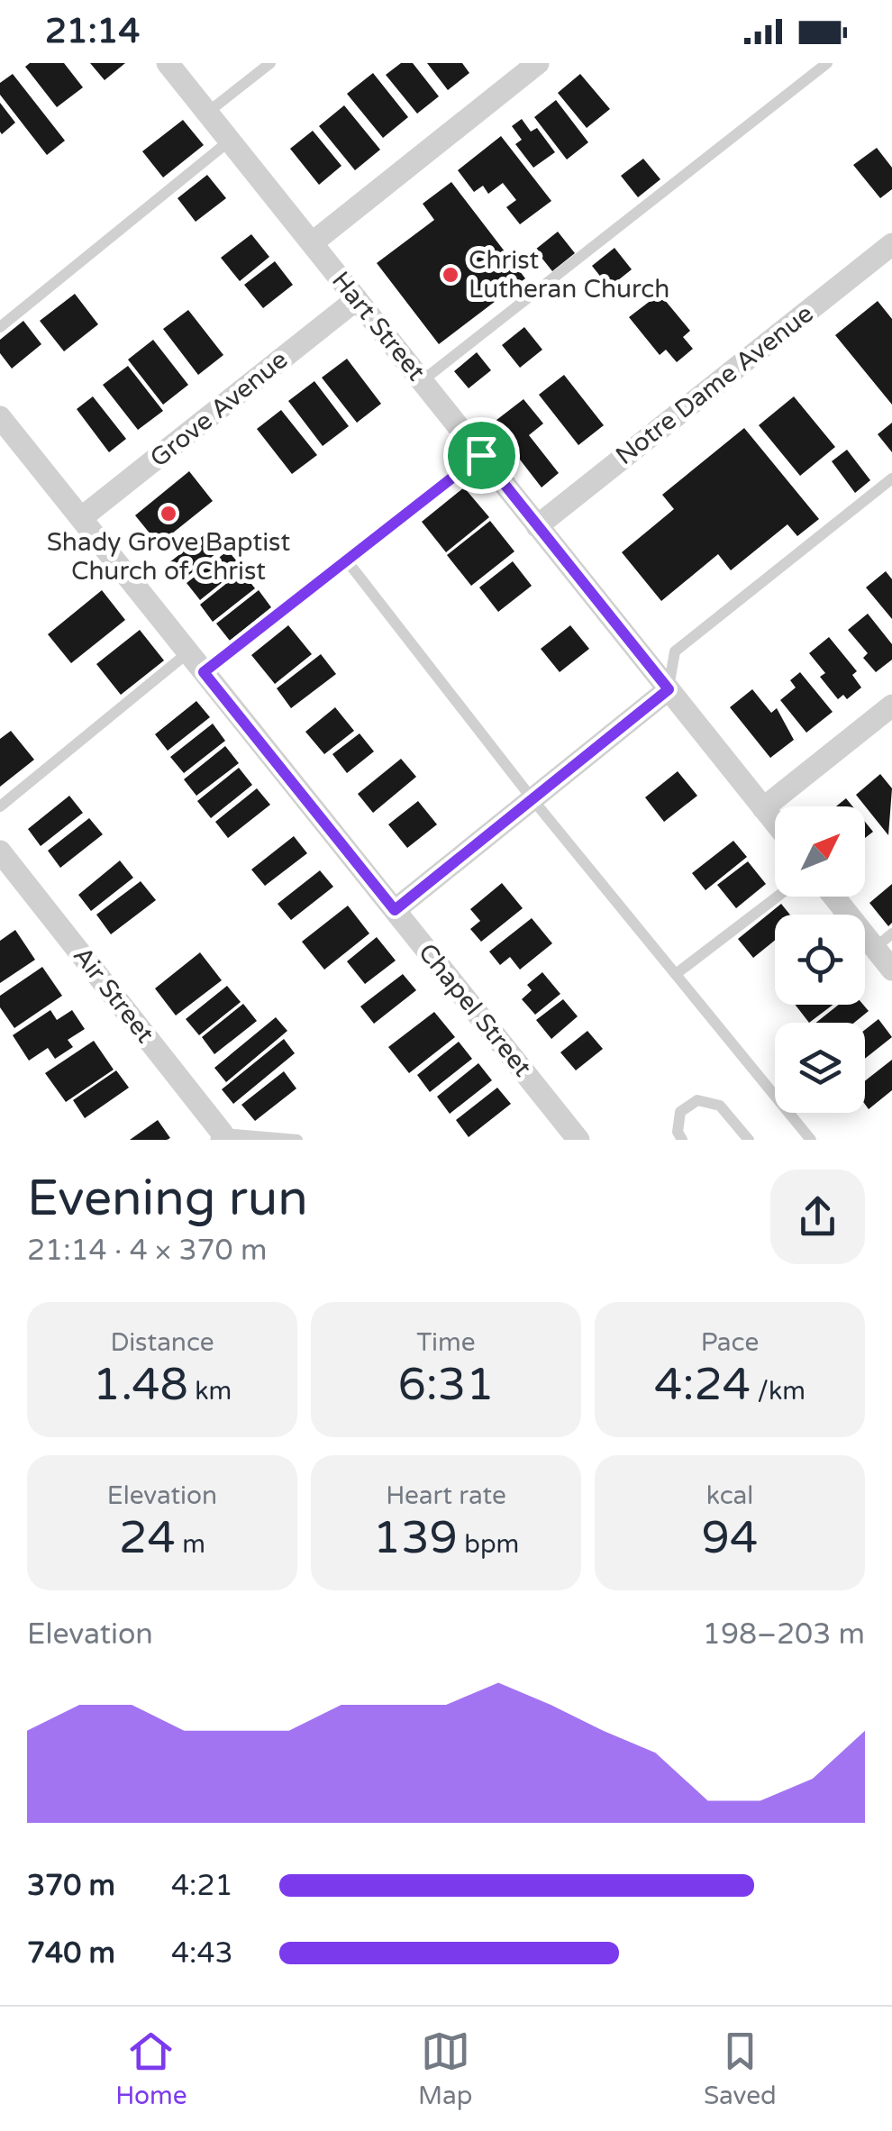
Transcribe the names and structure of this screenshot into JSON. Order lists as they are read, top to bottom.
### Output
{
  "streets": {
    "street": [
      "Hart Street",
      "Notre Dame Avenue",
      "Grove Avenue",
      "Air Street",
      "Chapel Street"
    ]
  },
  "crossings": [
    ["Hart Street", "Notre Dame Avenue"],
    ["Hart Street", "Grove Avenue"],
    ["Grove Avenue", "Chapel Street"]
  ],
  "places": ["Christ Lutheran Church", "Shady Grove Baptist Church of Christ"],
  "north": "top right",
  "page": {
    "status": "21:14",
    "heading": ["Evening run", "21:14 · 4 × 370 m"],
    "stats": [
      ["Distance", "1.48 km"],
      ["Time", "6:31"],
      ["Pace", "4:24 /km"],
      ["Elevation", "24 m"],
      ["Heart rate", "139 bpm"],
      ["kcal", "94"]
    ],
    "chart": ["Elevation", "198–203 m"],
    "list": [
      {
        "name": "370 m",
        "note": "4:21"
      },
      {
        "name": "740 m",
        "note": "4:43"
      }
    ],
    "tabs": ["Home", "Map", "Saved"]
  }
}
